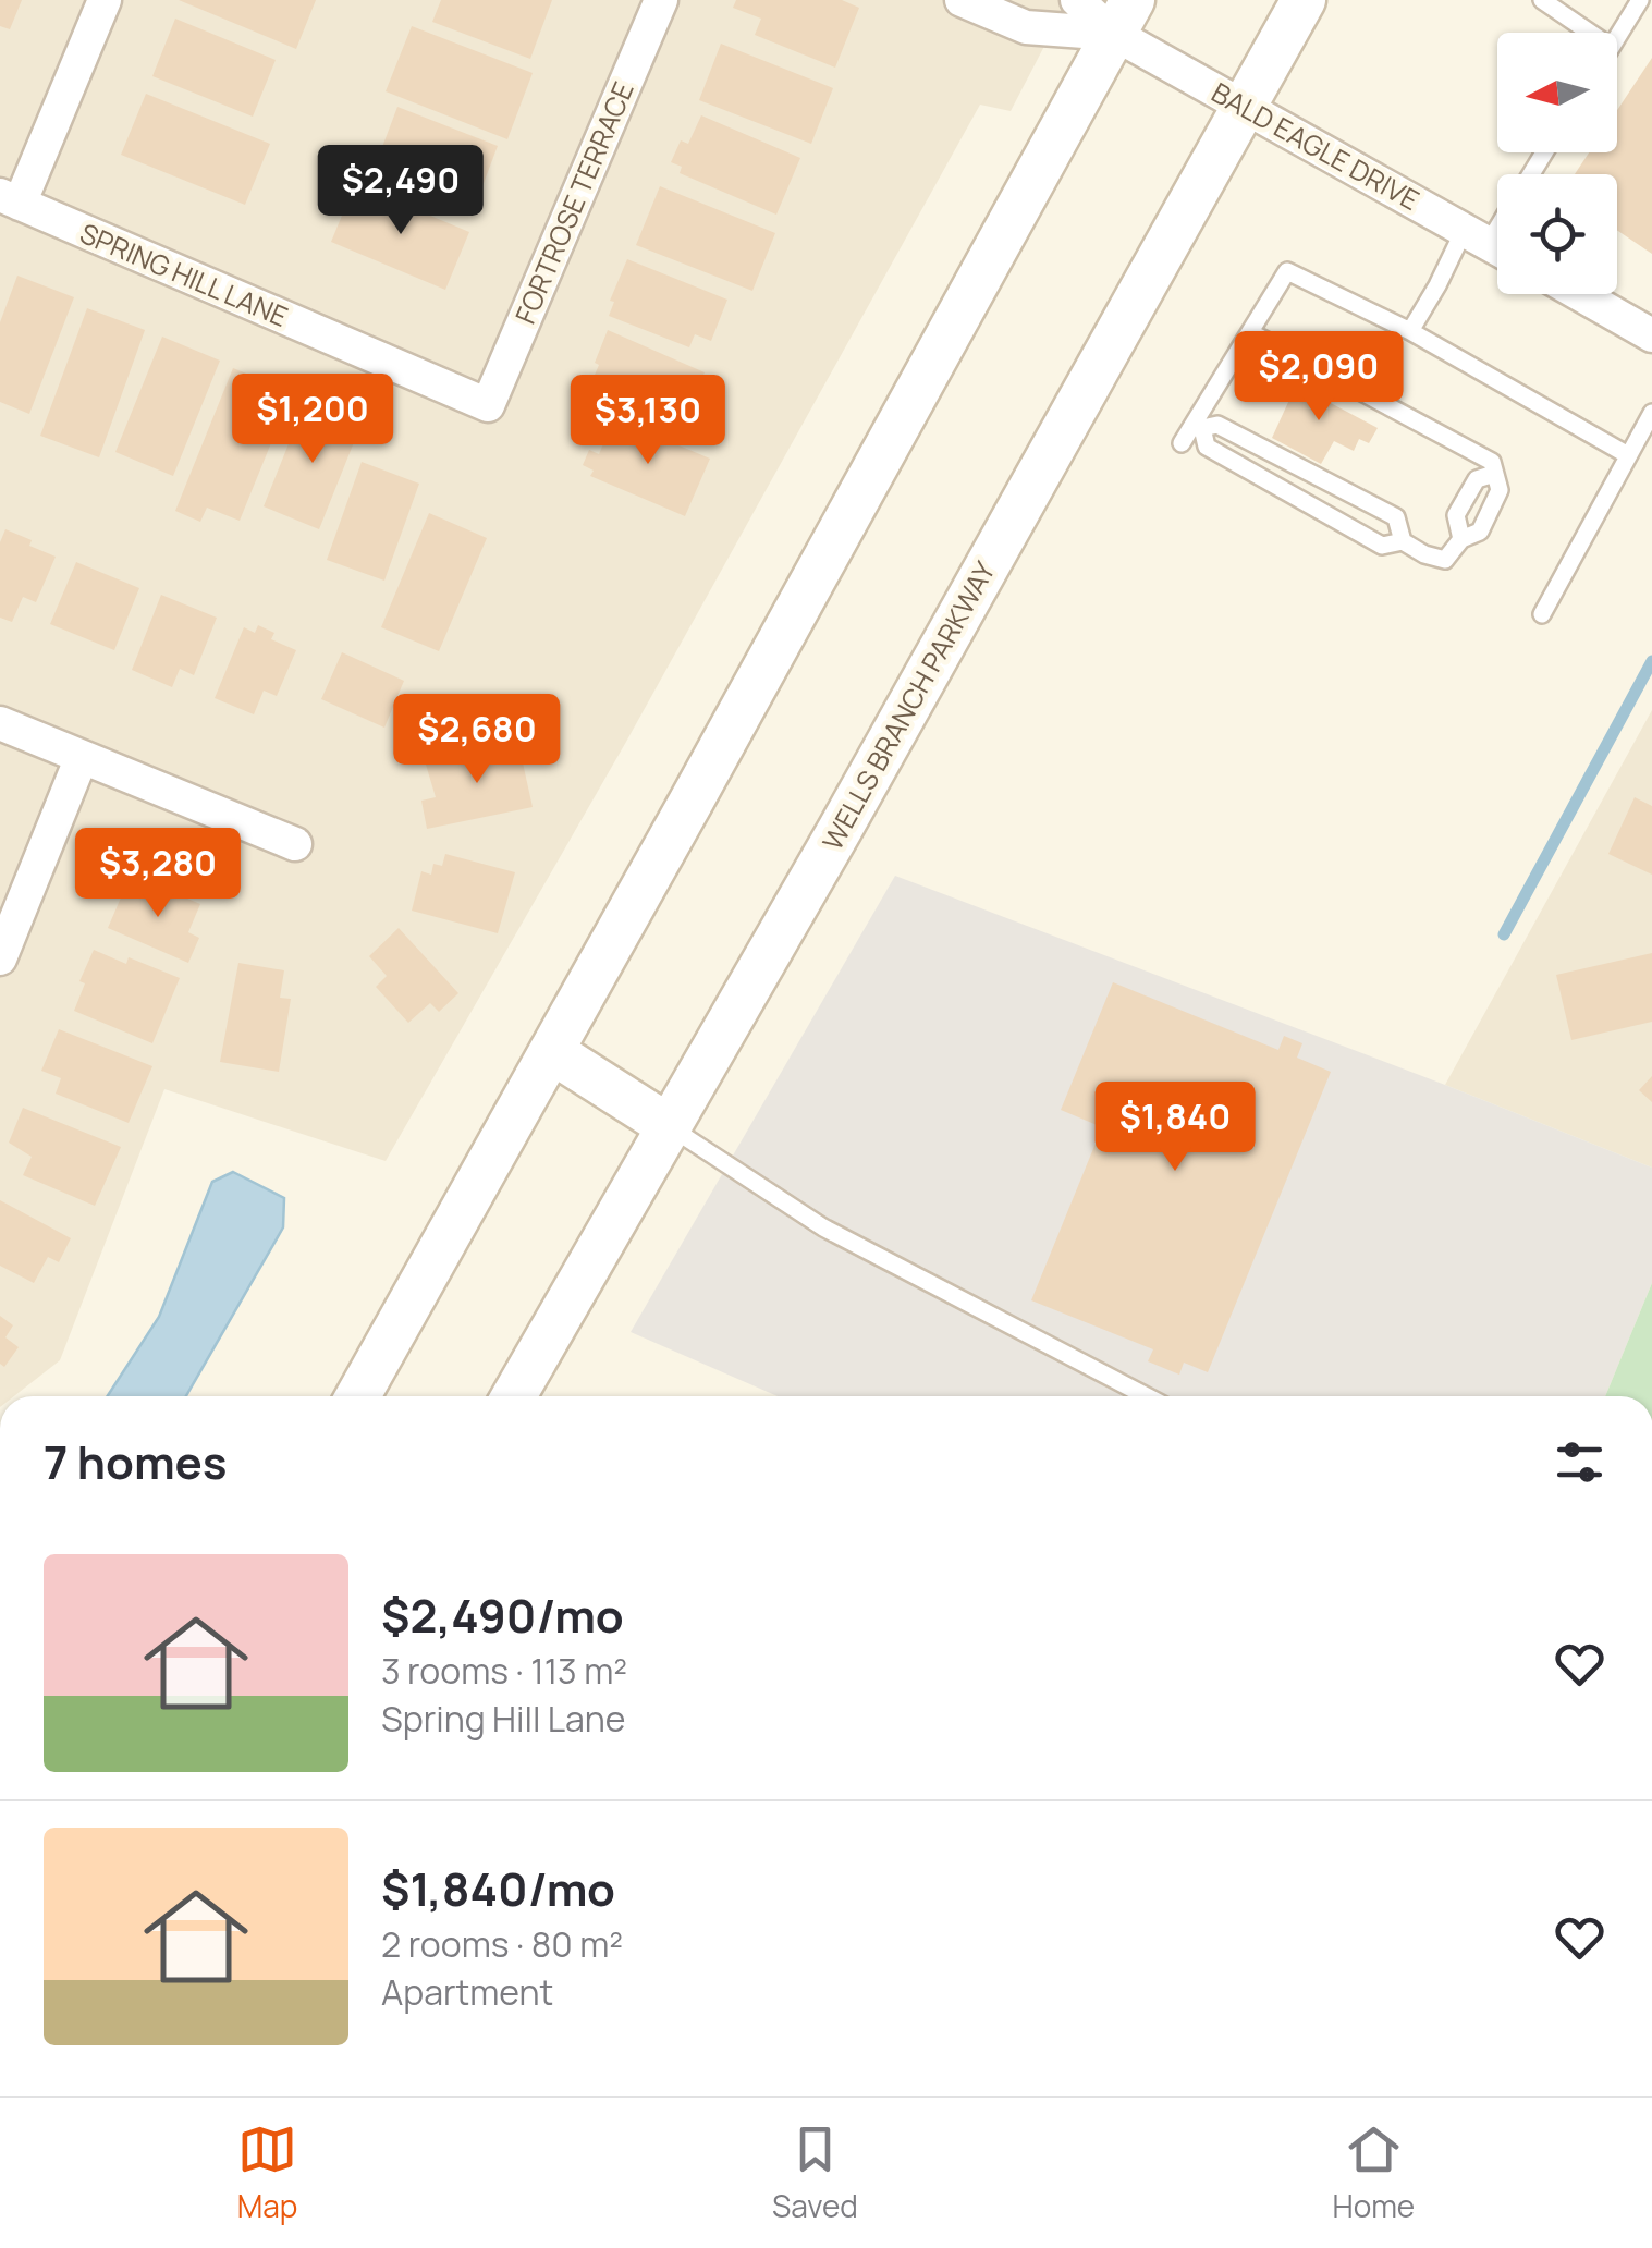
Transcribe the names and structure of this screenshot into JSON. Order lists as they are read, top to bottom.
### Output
{
  "streets": {
    "main road": ["WELLS BRANCH PARKWAY"],
    "street": ["BALD EAGLE DRIVE", "FORTROSE TERRACE", "SPRING HILL LANE"]
  },
  "crossings": [
    ["BALD EAGLE DRIVE", "WELLS BRANCH PARKWAY"],
    ["FORTROSE TERRACE", "SPRING HILL LANE"]
  ],
  "north": "left",
  "page": {
    "price": [
      "$2,490",
      "$2,090",
      "$1,200",
      "$3,130",
      "$2,680",
      "$3,280",
      "$1,840"
    ],
    "heading": "7 homes",
    "list": [
      {
        "name": "$2,490/mo",
        "note": "3 rooms · 113 m² · Spring Hill Lane"
      },
      {
        "name": "$1,840/mo",
        "note": "2 rooms · 80 m² · Apartment"
      }
    ],
    "tabs": ["Map", "Saved", "Home"]
  }
}
